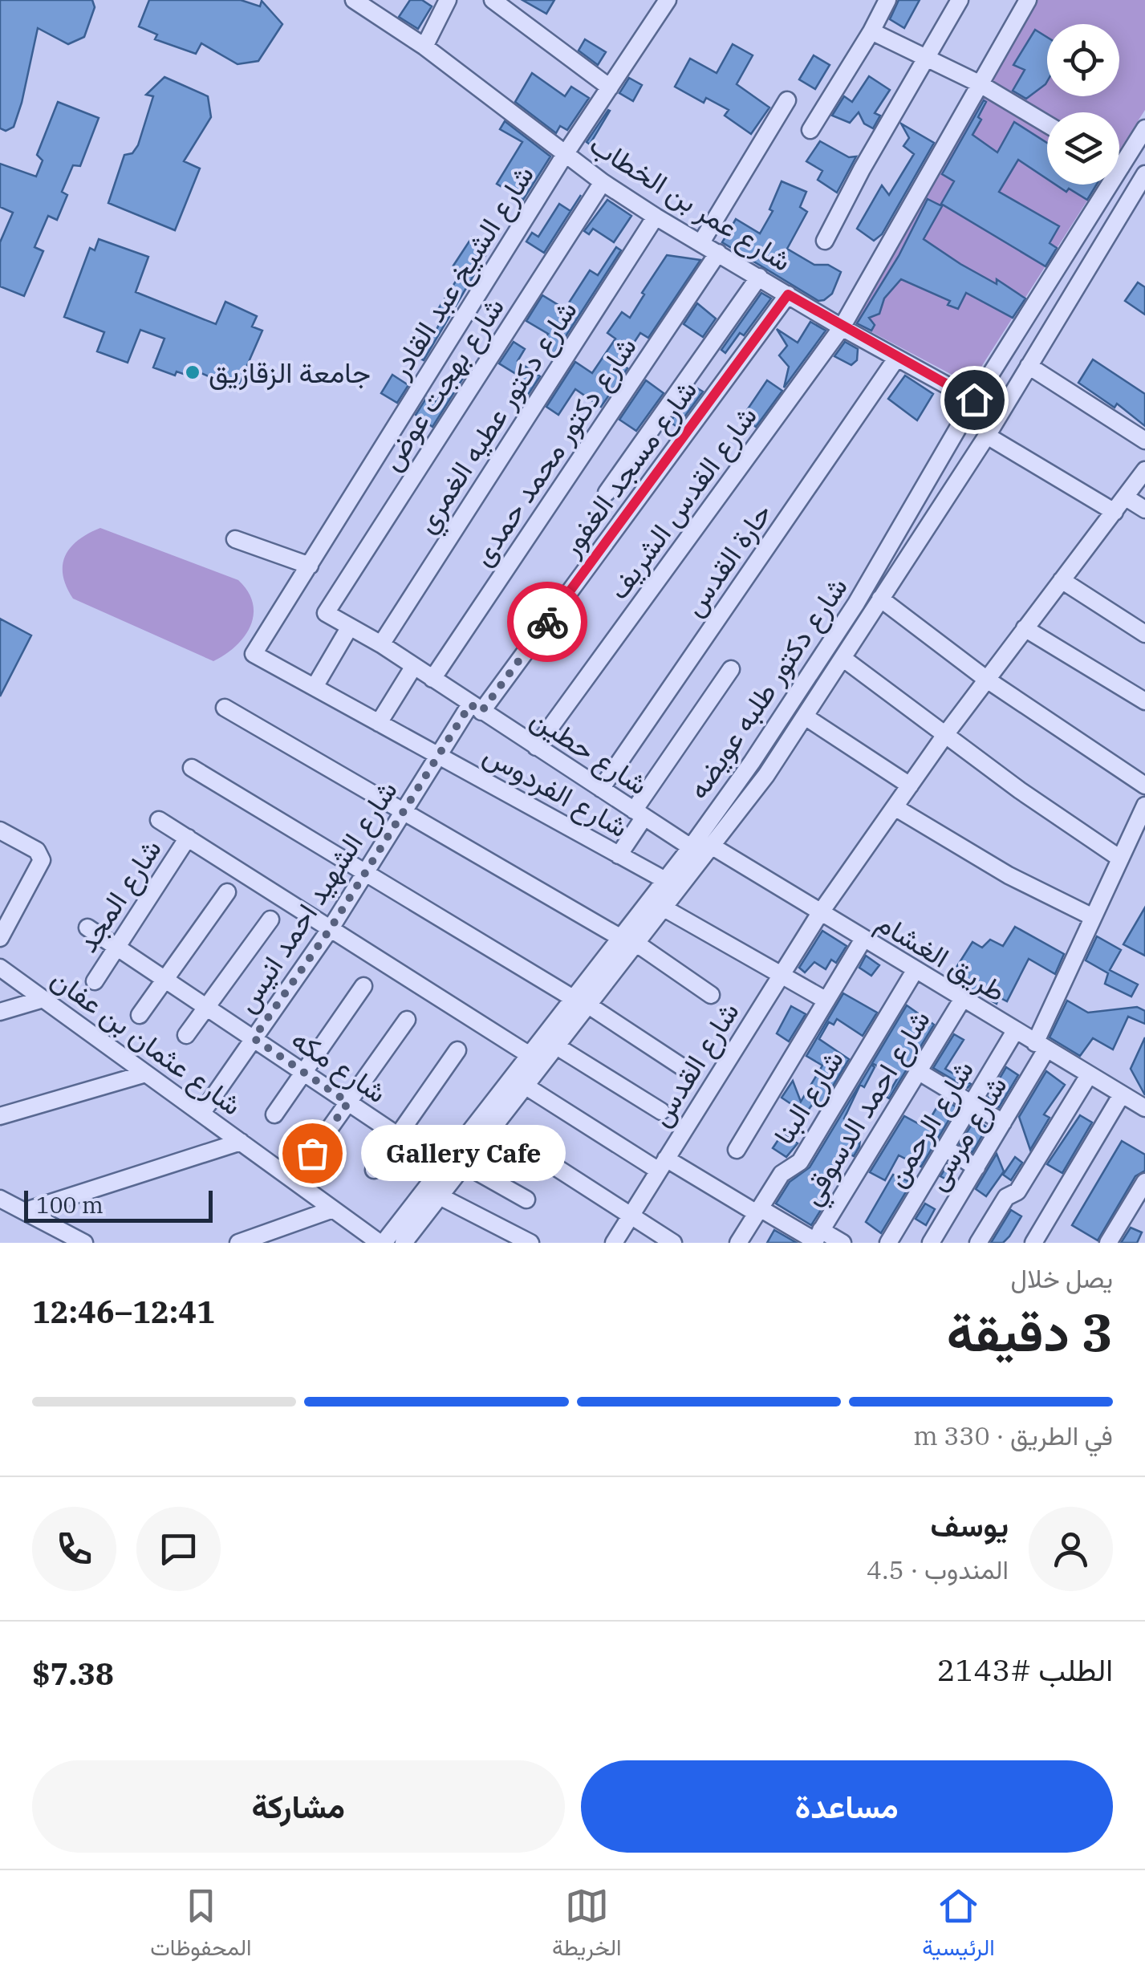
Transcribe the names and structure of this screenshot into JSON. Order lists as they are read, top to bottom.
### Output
{
  "streets": {
    "street": [
      "شارع عمر بن الخطاب",
      "شارع الشيخ عبد القادر",
      "شارع بهجت عوض",
      "شارع دكتور عطيه الغمري",
      "شارع دكتور محمد حمدى",
      "شارع مسجد الغفور",
      "شارع القدس الشريف",
      "حارة القدس",
      "شارع دكتور طلبه عويضه",
      "شارع حطين",
      "شارع الفردوس",
      "شارع المجد",
      "شارع الشهيد احمد انيس",
      "طريق الغشام",
      "شارع عثمان بن عفان",
      "شارع القدس",
      "شارع مكه",
      "شارع البنا",
      "شارع احمد الدسوقي",
      "شارع الرحمن",
      "شارع مرسى"
    ]
  },
  "crossings": [
    ["شارع عمر بن الخطاب", "شارع الشيخ عبد القادر"],
    ["شارع عمر بن الخطاب", "شارع بهجت عوض"],
    ["شارع عمر بن الخطاب", "شارع دكتور عطيه الغمري"],
    ["شارع عمر بن الخطاب", "شارع دكتور محمد حمدى"],
    ["شارع عمر بن الخطاب", "شارع مسجد الغفور"],
    ["شارع عمر بن الخطاب", "شارع القدس الشريف"],
    ["شارع عمر بن الخطاب", "حارة القدس"],
    ["شارع عمر بن الخطاب", "شارع دكتور طلبه عويضه"],
    ["شارع الشيخ عبد القادر", "شارع الفردوس"],
    ["شارع بهجت عوض", "شارع حطين"],
    ["شارع دكتور عطيه الغمري", "شارع حطين"],
    ["شارع دكتور محمد حمدى", "شارع حطين"],
    ["شارع مسجد الغفور", "شارع حطين"],
    ["شارع مسجد الغفور", "شارع الشهيد احمد انيس"],
    ["شارع القدس الشريف", "شارع حطين"],
    ["حارة القدس", "شارع حطين"],
    ["شارع دكتور طلبه عويضه", "شارع حطين"],
    ["شارع دكتور طلبه عويضه", "شارع الفردوس"],
    ["شارع دكتور طلبه عويضه", "طريق الغشام"],
    ["شارع دكتور طلبه عويضه", "شارع عثمان بن عفان"],
    ["شارع دكتور طلبه عويضه", "شارع مكه"],
    ["شارع حطين", "شارع الشهيد احمد انيس"],
    ["شارع الفردوس", "شارع الشهيد احمد انيس"],
    ["شارع المجد", "شارع مكه"],
    ["شارع الشهيد احمد انيس", "شارع عثمان بن عفان"],
    ["شارع الشهيد احمد انيس", "شارع مكه"],
    ["طريق الغشام", "شارع القدس"],
    ["طريق الغشام", "شارع البنا"],
    ["طريق الغشام", "شارع احمد الدسوقي"],
    ["طريق الغشام", "شارع الرحمن"],
    ["طريق الغشام", "شارع مرسى"]
  ],
  "places": ["جامعة الزقازيق", "Gallery Cafe"],
  "scale_bar": "100 m",
  "page": {
    "bubble": "Gallery Cafe",
    "scale": "100 m",
    "heading": ["3 دقيقة", "يصل خلال", "12:41–12:46"],
    "panel": [
      "يوسف",
      "المندوب · 4.5",
      "الطلب #2143",
      "$7.38"
    ],
    "bar": "في الطريق · 330 m",
    "buttons": ["مساعدة", "مشاركة"],
    "tabs": ["الرئيسية", "الخريطة", "المحفوظات"]
  }
}
